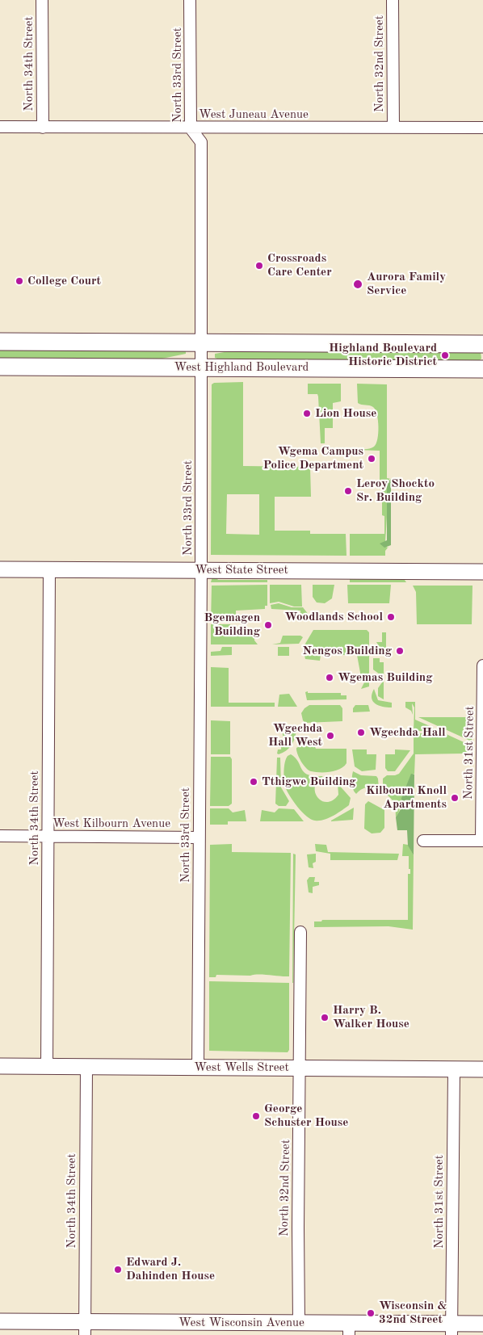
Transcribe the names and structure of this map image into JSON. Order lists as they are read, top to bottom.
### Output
{
  "streets": {
    "main road": ["West Highland Boulevard"],
    "street": [
      "North 34th Street",
      "North 32nd Street",
      "North 33rd Street",
      "West Juneau Avenue",
      "West State Street",
      "North 31st Street",
      "West Kilbourn Avenue",
      "West Wells Street",
      "West Wisconsin Avenue"
    ]
  },
  "crossings": [
    ["North 34th Street", "West Juneau Avenue"],
    ["North 34th Street", "West State Street"],
    ["North 34th Street", "West Kilbourn Avenue"],
    ["North 34th Street", "West Wells Street"],
    ["North 34th Street", "West Wisconsin Avenue"],
    ["North 32nd Street", "West Juneau Avenue"],
    ["North 32nd Street", "West Wells Street"],
    ["North 32nd Street", "West Wisconsin Avenue"],
    ["North 33rd Street", "West Juneau Avenue"],
    ["North 33rd Street", "West Highland Boulevard"],
    ["North 33rd Street", "West State Street"],
    ["North 33rd Street", "West Kilbourn Avenue"],
    ["North 33rd Street", "West Wells Street"],
    ["North 31st Street", "West Wells Street"],
    ["North 31st Street", "West Wisconsin Avenue"]
  ],
  "places": [
    "Crossroads Care Center",
    "College Court",
    "Aurora Family Service",
    "Highland Boulevard Historic District",
    "Lion House",
    "Wgema Campus Police Department",
    "Leroy Shockto Sr. Building",
    "Woodlands School",
    "Bgemagen Building",
    "Nengos Building",
    "Wgemas Building",
    "Wgechda Hall",
    "Wgechda Hall West",
    "Tthigwe Building",
    "Kilbourn Knoll Apartments",
    "Harry B. Walker House",
    "George Schuster House",
    "Edward J. Dahinden House",
    "Wisconsin & 32nd Street"
  ]
}
